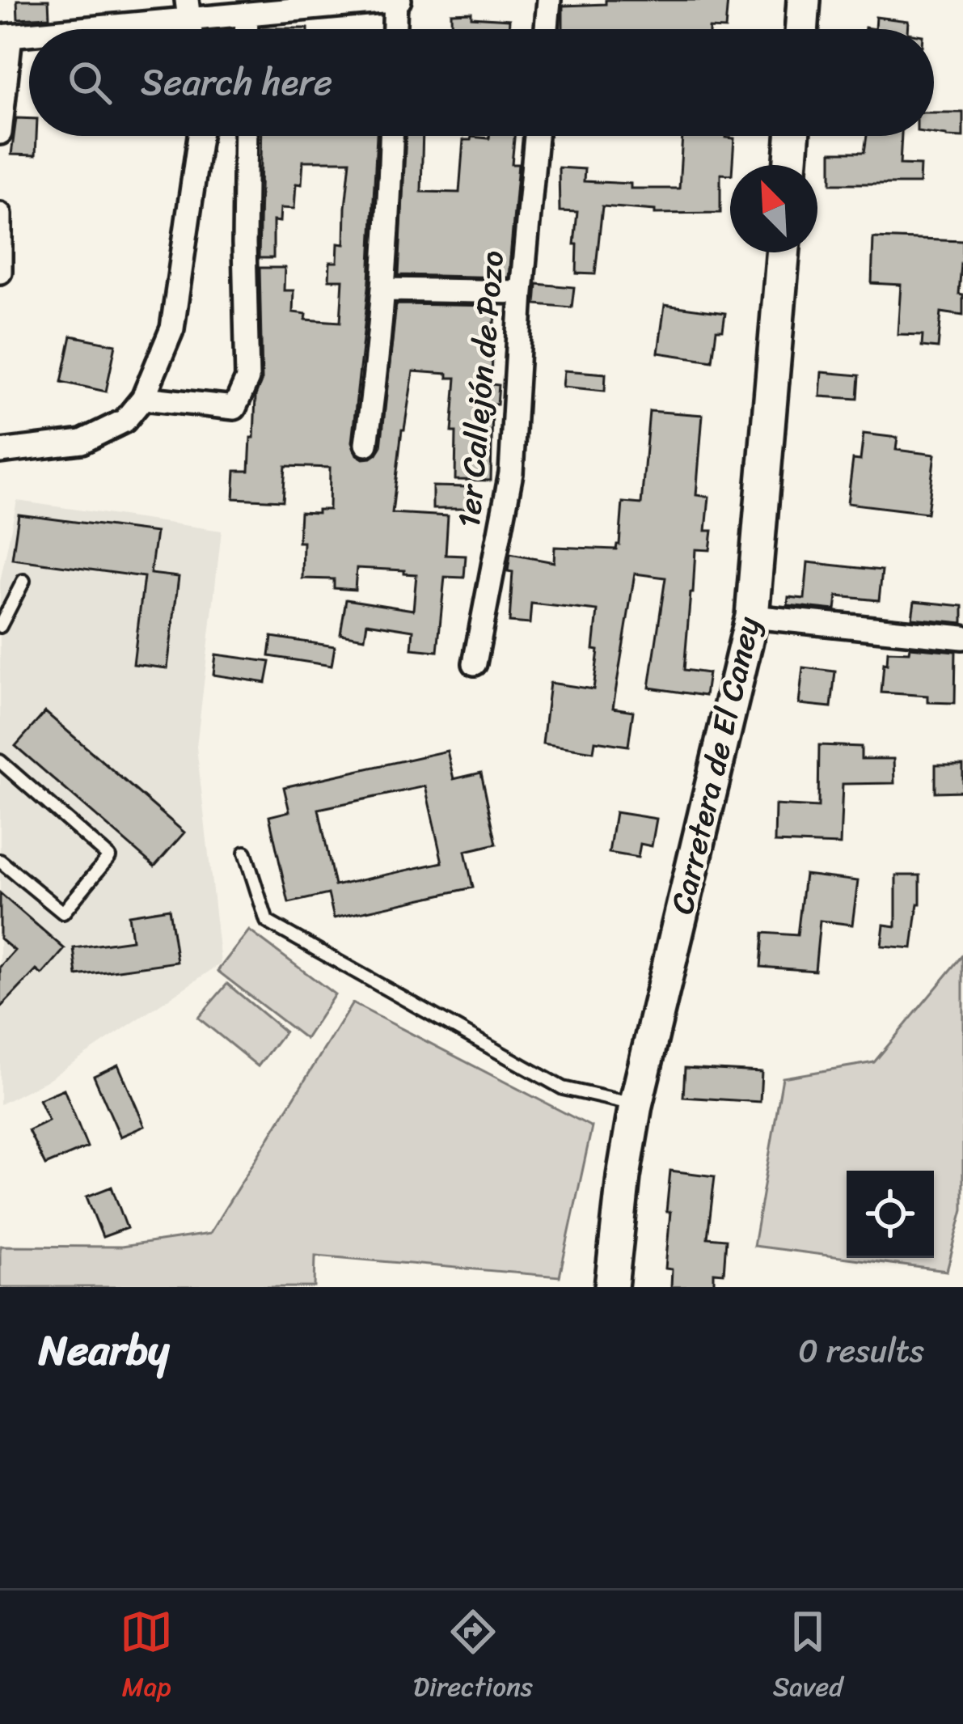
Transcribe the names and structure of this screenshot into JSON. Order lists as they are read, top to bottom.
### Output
{
  "streets": {
    "main road": ["Carretera de El Caney"],
    "street": ["1er Callejón de Pozo"]
  },
  "north": "top left",
  "page": {
    "search": "Search here",
    "heading": ["Nearby", "0 results"],
    "nav": ["Map", "Directions", "Saved"]
  }
}
